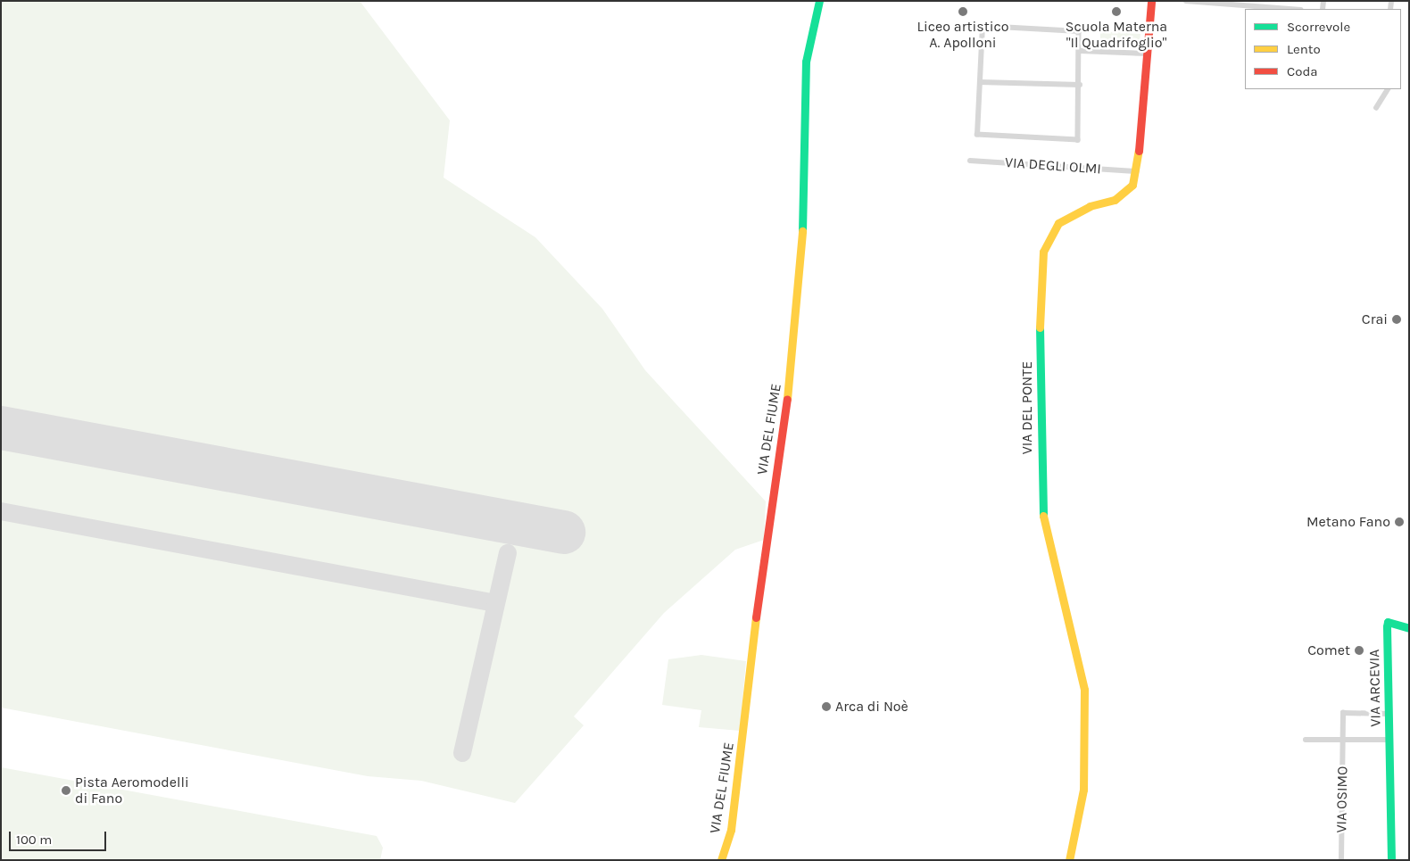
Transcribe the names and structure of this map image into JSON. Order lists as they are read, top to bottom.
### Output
{
  "streets": {
    "street": [
      "VIA DEGLI OLMI",
      "VIA DEL PONTE",
      "VIA DEL FIUME",
      "VIA ARCEVIA",
      "VIA OSIMO"
    ]
  },
  "crossings": [
    ["VIA DEGLI OLMI", "VIA DEL PONTE"],
    ["VIA ARCEVIA", "VIA OSIMO"]
  ],
  "places": [
    "Liceo artistico A. Apolloni",
    "Scuola Materna \"Il Quadrifoglio\"",
    "Crai",
    "Metano Fano",
    "Comet",
    "Arca di Noè",
    "Pista Aeromodelli di Fano"
  ],
  "legend": ["Scorrevole", "Lento", "Coda"],
  "scale_bar": "100 m"
}
